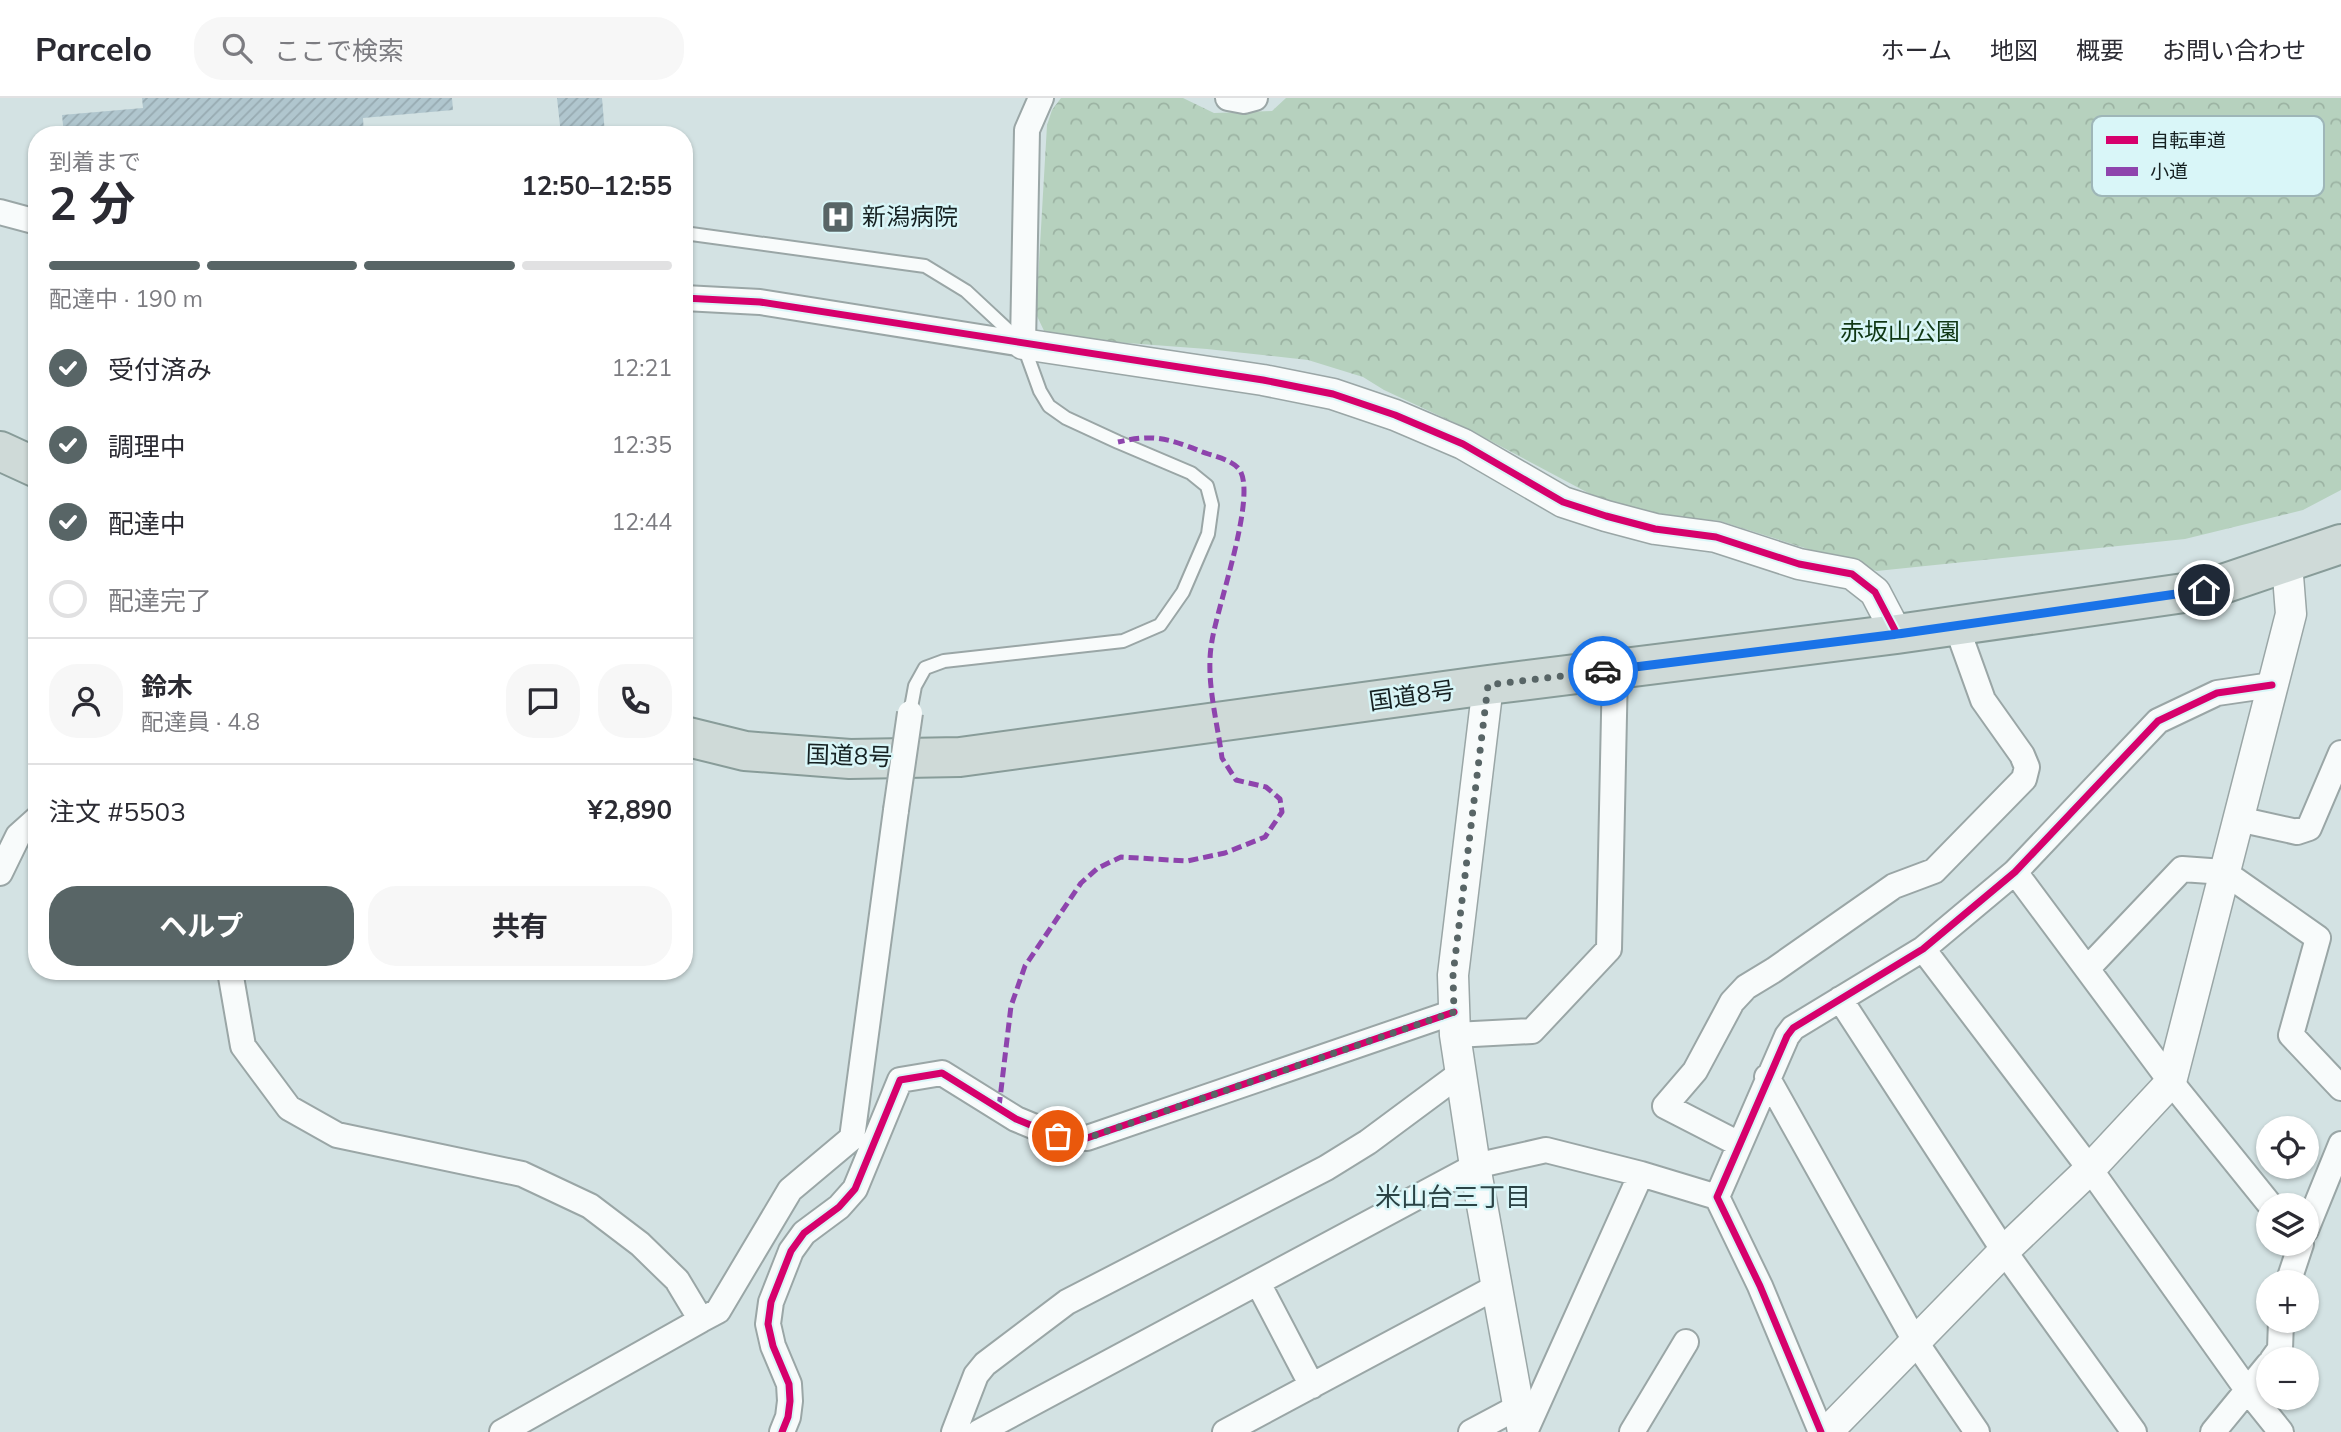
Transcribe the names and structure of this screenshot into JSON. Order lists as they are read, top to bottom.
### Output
{
  "streets": {
    "highway": ["国道8号"]
  },
  "districts": ["米山台三丁目"],
  "parks": ["赤坂山公園"],
  "places": {
    "hospital": ["新潟病院"]
  },
  "legend": ["自転車道", "小道"],
  "page": {
    "header": "Parcelo",
    "search": "ここで検索",
    "nav": [
      "ホーム",
      "地図",
      "概要",
      "お問い合わせ"
    ],
    "heading": ["2 分", "到着まで", "12:50–12:55"],
    "panel": [
      "鈴木",
      "配達員 · 4.8",
      "注文 #5503",
      "¥2,890"
    ],
    "bar": "配達中 · 190 m",
    "list": [
      ["受付済み", "12:21"],
      ["調理中", "12:35"],
      ["配達中", "12:44"],
      "配達完了"
    ],
    "buttons": ["ヘルプ", "共有"],
    "map_buttons": ["+", "−"]
  }
}
